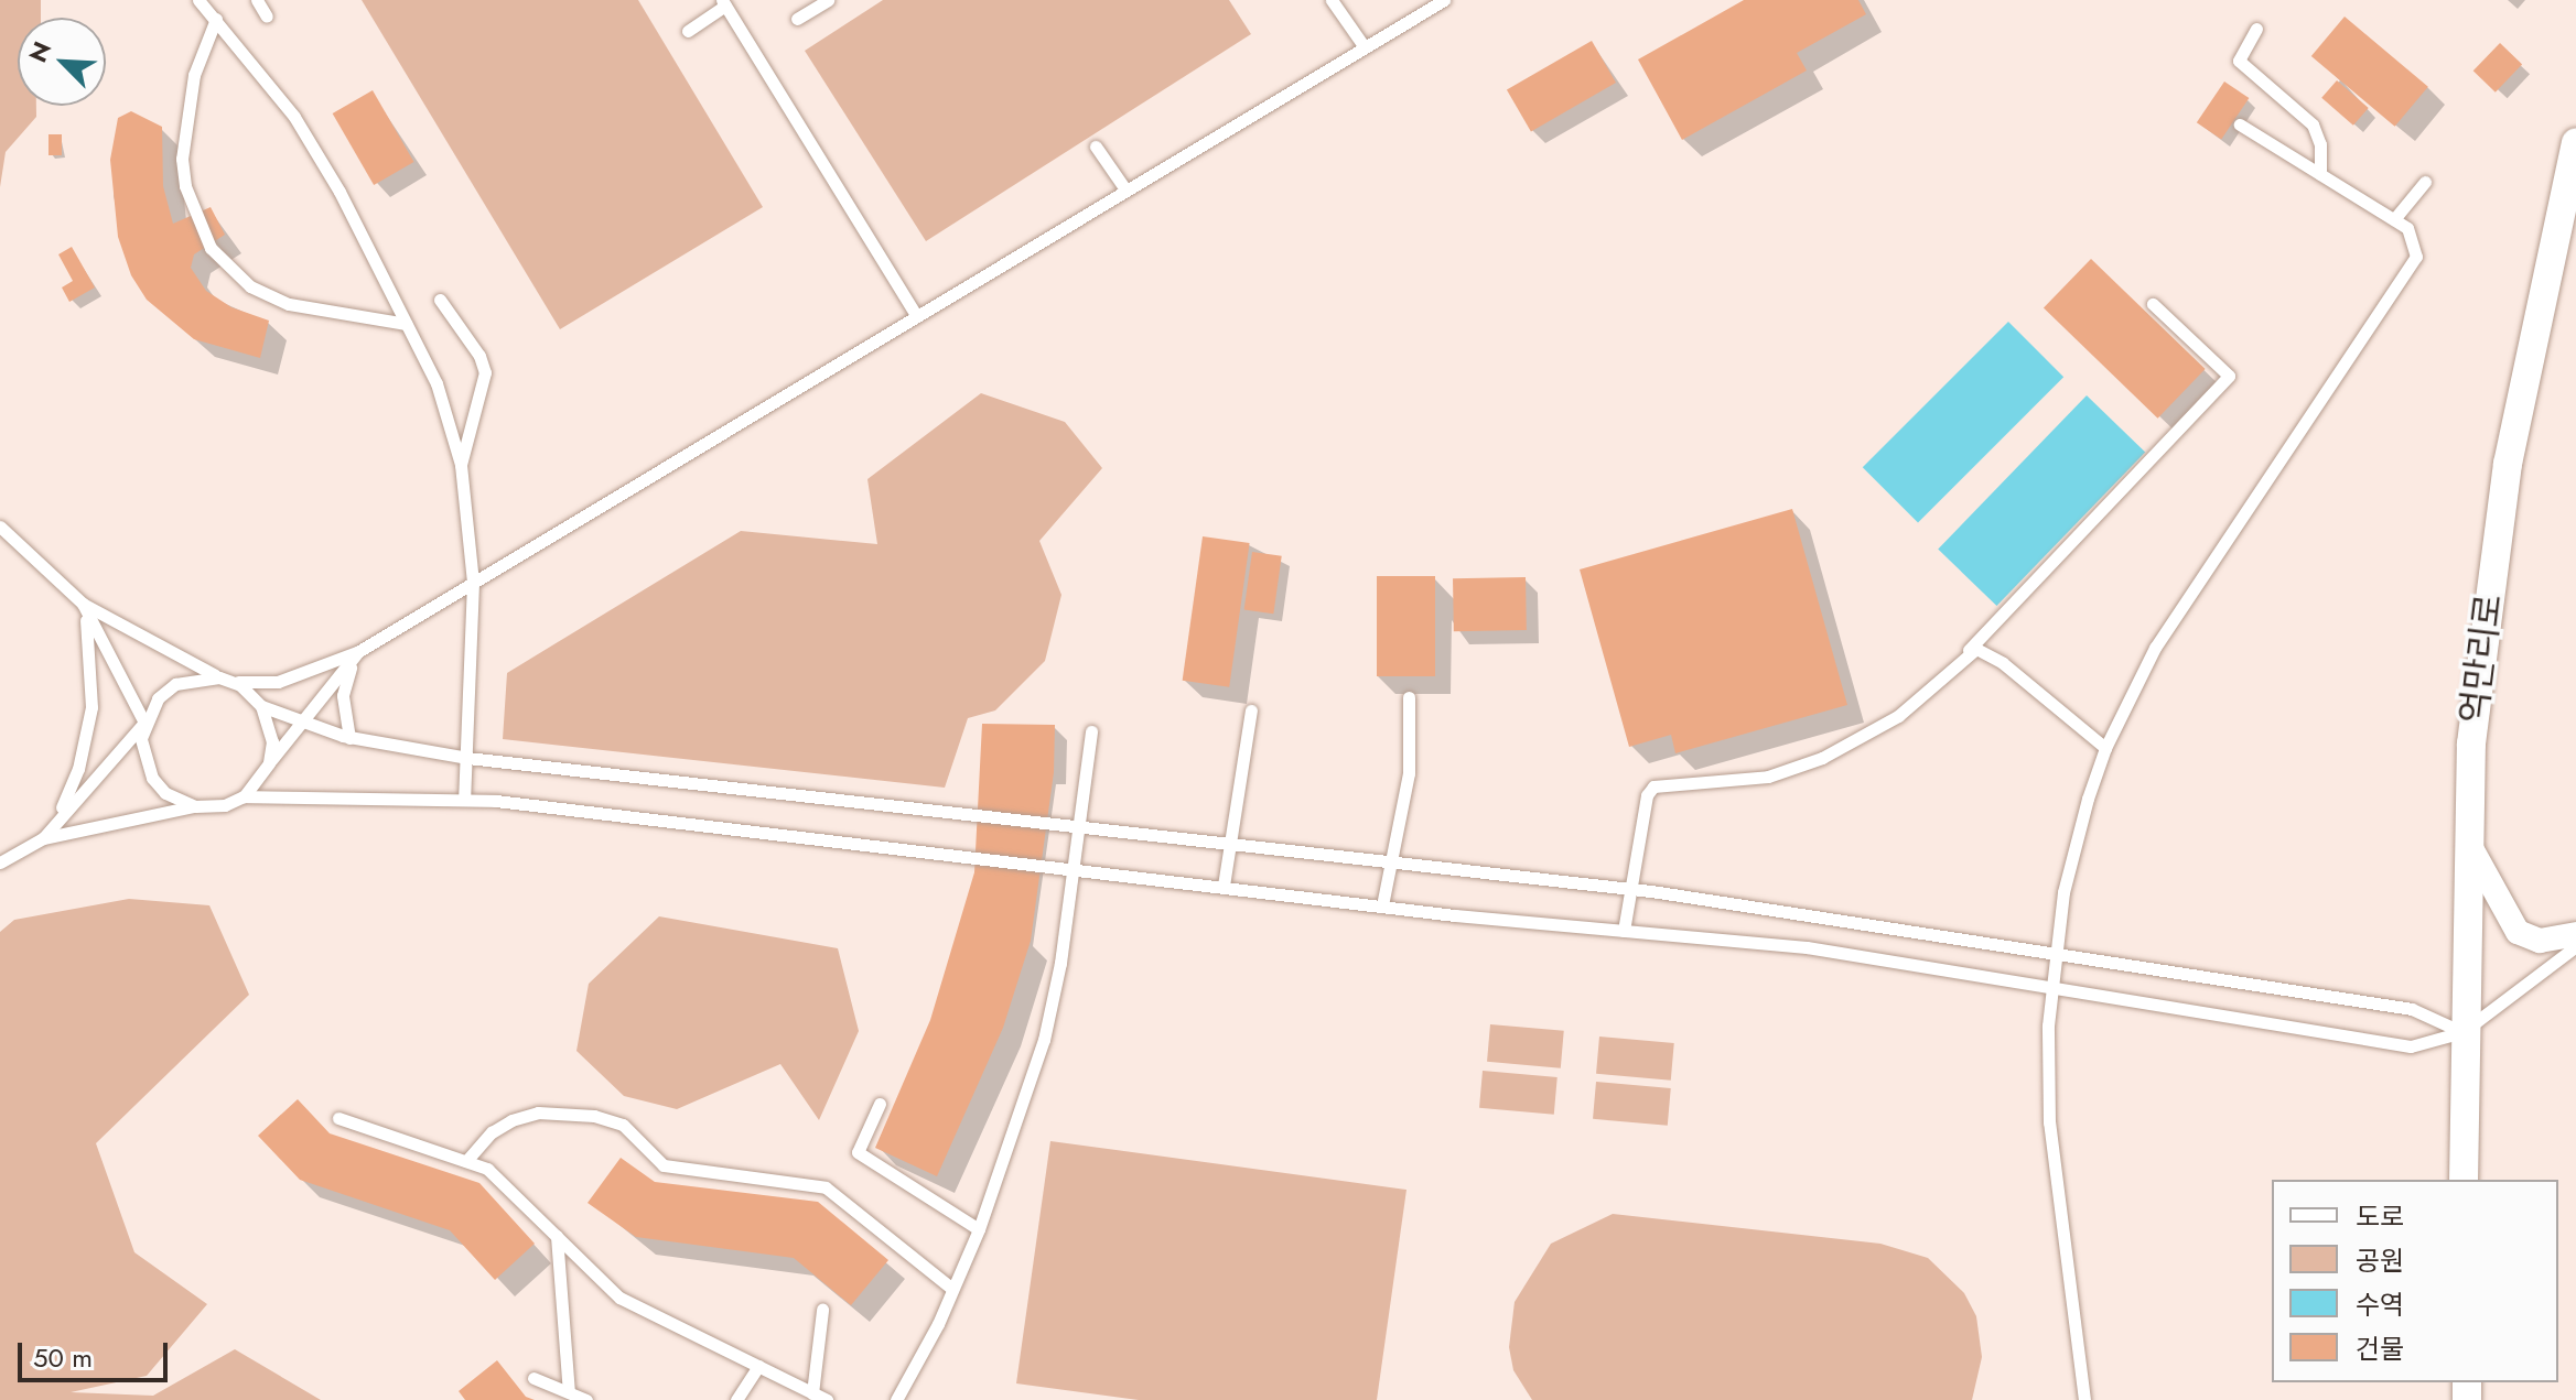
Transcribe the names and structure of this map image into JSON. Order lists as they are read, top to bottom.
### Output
{
  "streets": {
    "street": ["억만리로"]
  },
  "legend": [
    "도로",
    "공원",
    "수역",
    "건물"
  ],
  "scale_bar": "50 m",
  "north": "top left"
}
